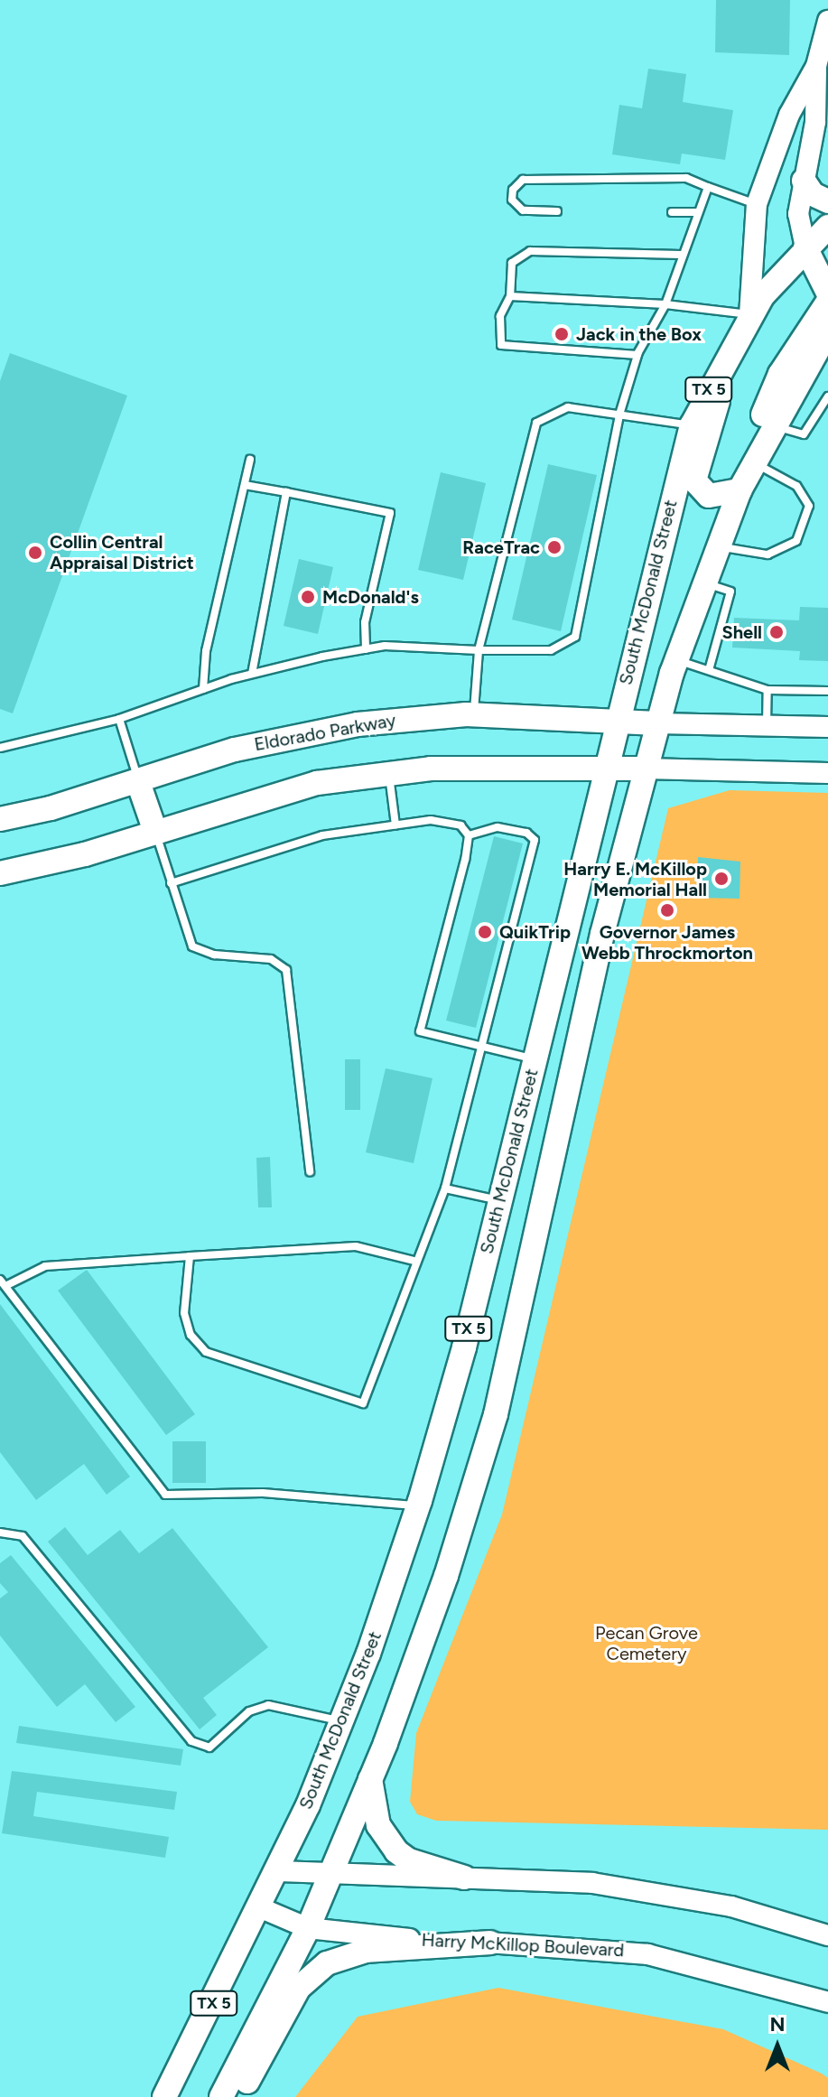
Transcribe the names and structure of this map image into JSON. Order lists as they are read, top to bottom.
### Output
{
  "streets": {
    "main road": [
      "TX 5",
      "South McDonald Street",
      "Eldorado Parkway",
      "Harry McKillop Boulevard"
    ]
  },
  "crossings": [
    ["TX 5", "Eldorado Parkway"],
    ["TX 5", "Harry McKillop Boulevard"],
    ["South McDonald Street", "Eldorado Parkway"],
    ["South McDonald Street", "Harry McKillop Boulevard"]
  ],
  "parks": ["Pecan Grove Cemetery"],
  "places": [
    "Jack in the Box",
    "RaceTrac",
    "Collin Central Appraisal District",
    "McDonald's",
    "Shell",
    "Harry E. McKillop Memorial Hall",
    "Governor James Webb Throckmorton",
    "QuikTrip"
  ],
  "north": "top"
}
